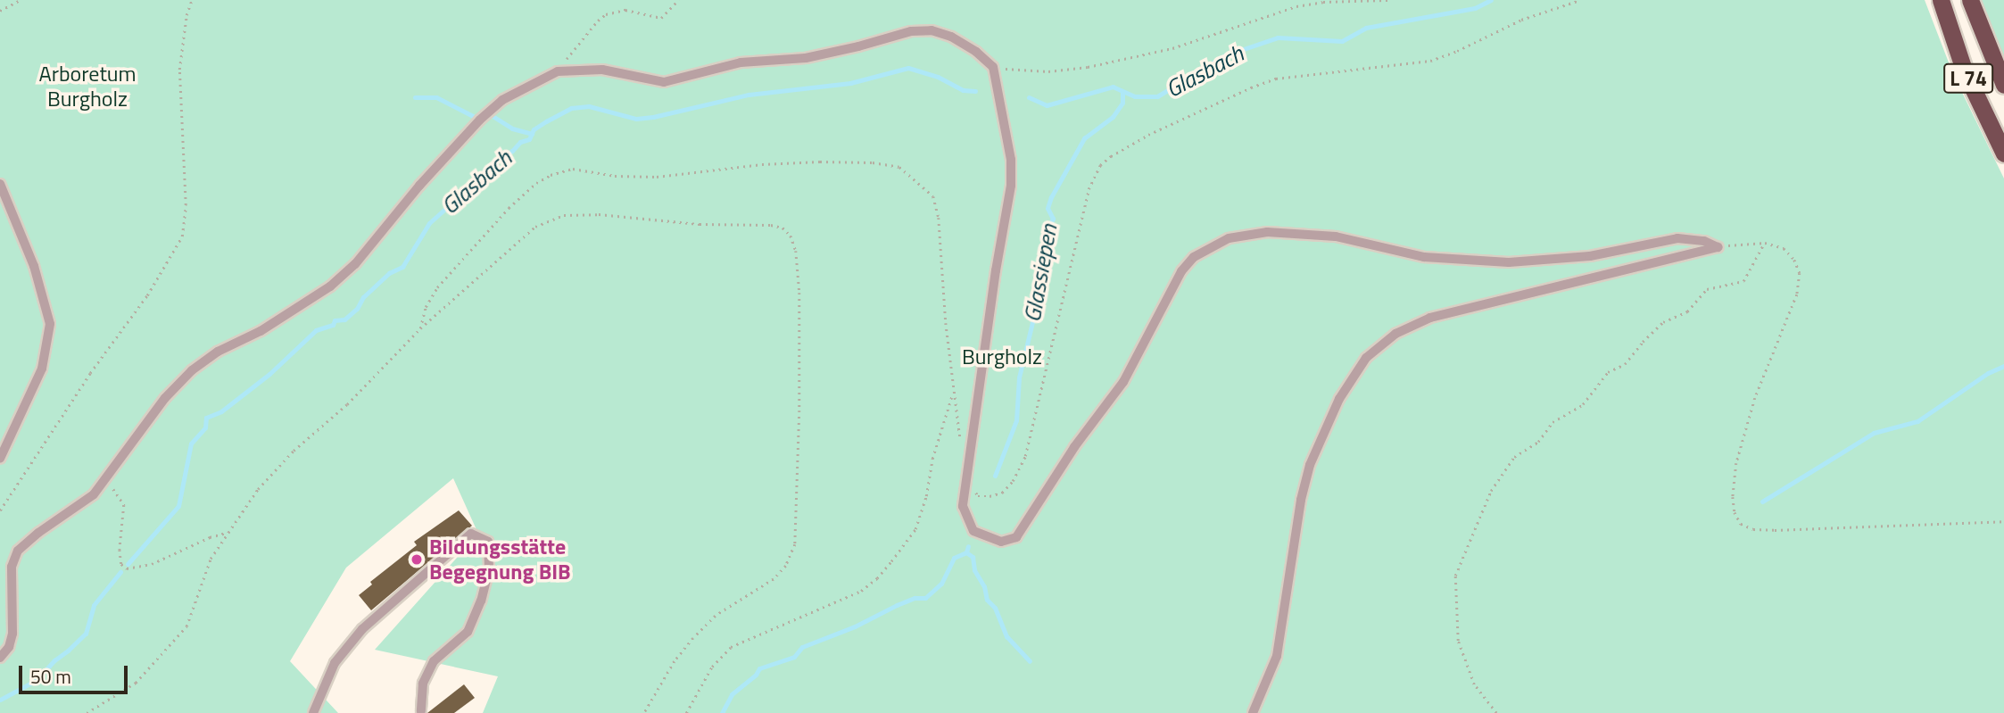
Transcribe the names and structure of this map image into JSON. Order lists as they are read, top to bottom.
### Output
{
  "streets": {
    "highway": ["L 74"]
  },
  "water": ["Glasbach", "Glassiepen"],
  "parks": ["Arboretum Burgholz", "Burgholz"],
  "places": ["Bildungsstätte Begegnung BIB"],
  "scale_bar": "50 m"
}
